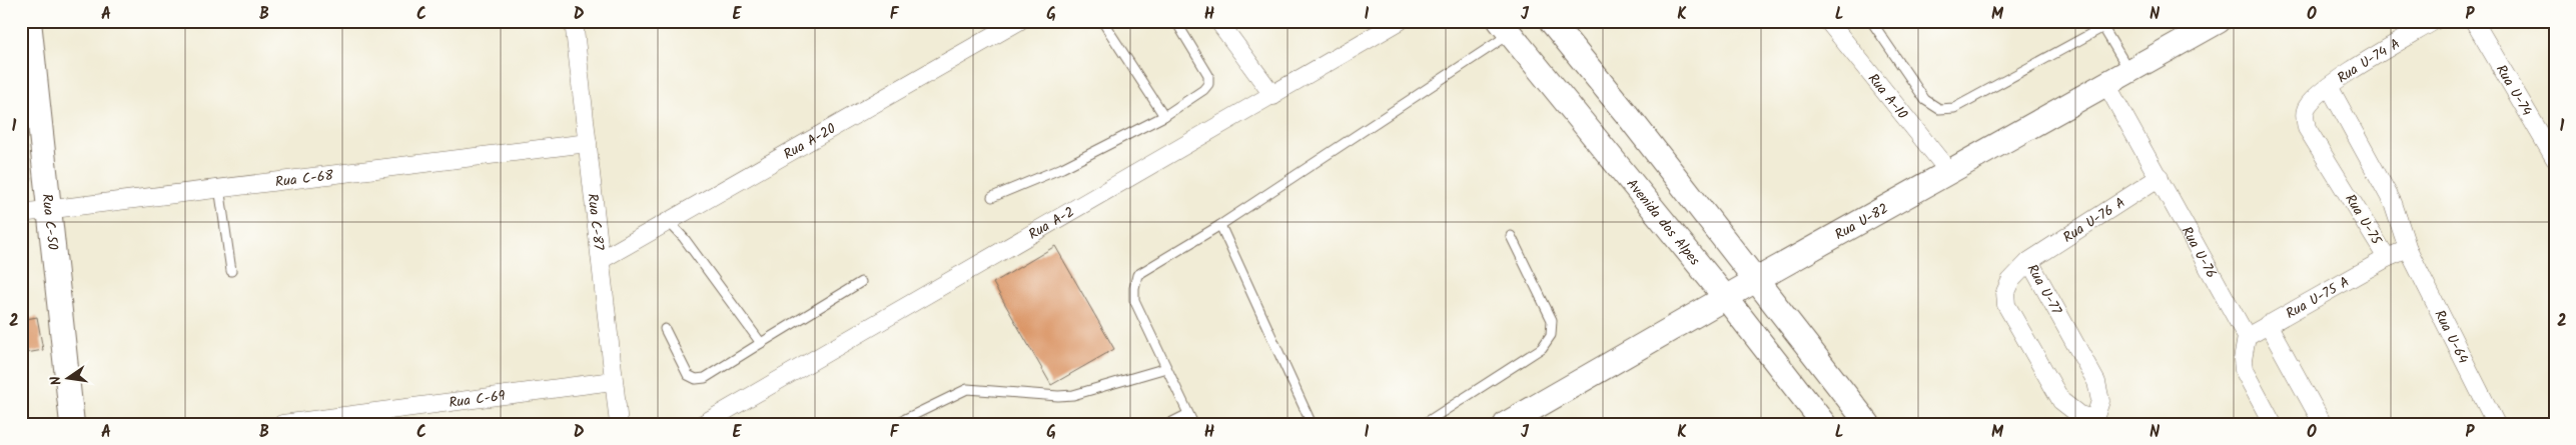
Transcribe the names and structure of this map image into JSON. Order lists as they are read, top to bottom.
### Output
{
  "streets": {
    "street": [
      "Rua U-74 A",
      "Rua U-74",
      "Rua A-10",
      "Rua A-20",
      "Rua C-68",
      "Rua U-76 A",
      "Rua U-75",
      "Avenida dos Alpes",
      "Rua U-82",
      "Rua C-87",
      "Rua C-50",
      "Rua A-2",
      "Rua U-76",
      "Rua U-77",
      "Rua U-75 A",
      "Rua U-64",
      "Rua C-69"
    ]
  },
  "crossings": [
    ["Rua U-74 A", "Rua U-75"],
    ["Rua A-10", "Rua U-82"],
    ["Rua A-20", "Rua C-87"],
    ["Rua C-68", "Rua C-87"],
    ["Rua C-68", "Rua C-50"],
    ["Rua U-76 A", "Rua U-76"],
    ["Rua U-76 A", "Rua U-77"],
    ["Rua U-75", "Rua U-75 A"],
    ["Rua U-75", "Rua U-64"],
    ["Avenida dos Alpes", "Rua U-82"],
    ["Rua U-82", "Rua U-76"],
    ["Rua C-87", "Rua C-69"],
    ["Rua U-76", "Rua U-75 A"]
  ],
  "north": "left",
  "grid": {
    "columns": [
      "A",
      "B",
      "C",
      "D",
      "E",
      "F",
      "G",
      "H",
      "I",
      "J",
      "K",
      "L",
      "M",
      "N",
      "O",
      "P"
    ],
    "rows": ["1", "2"]
  }
}
